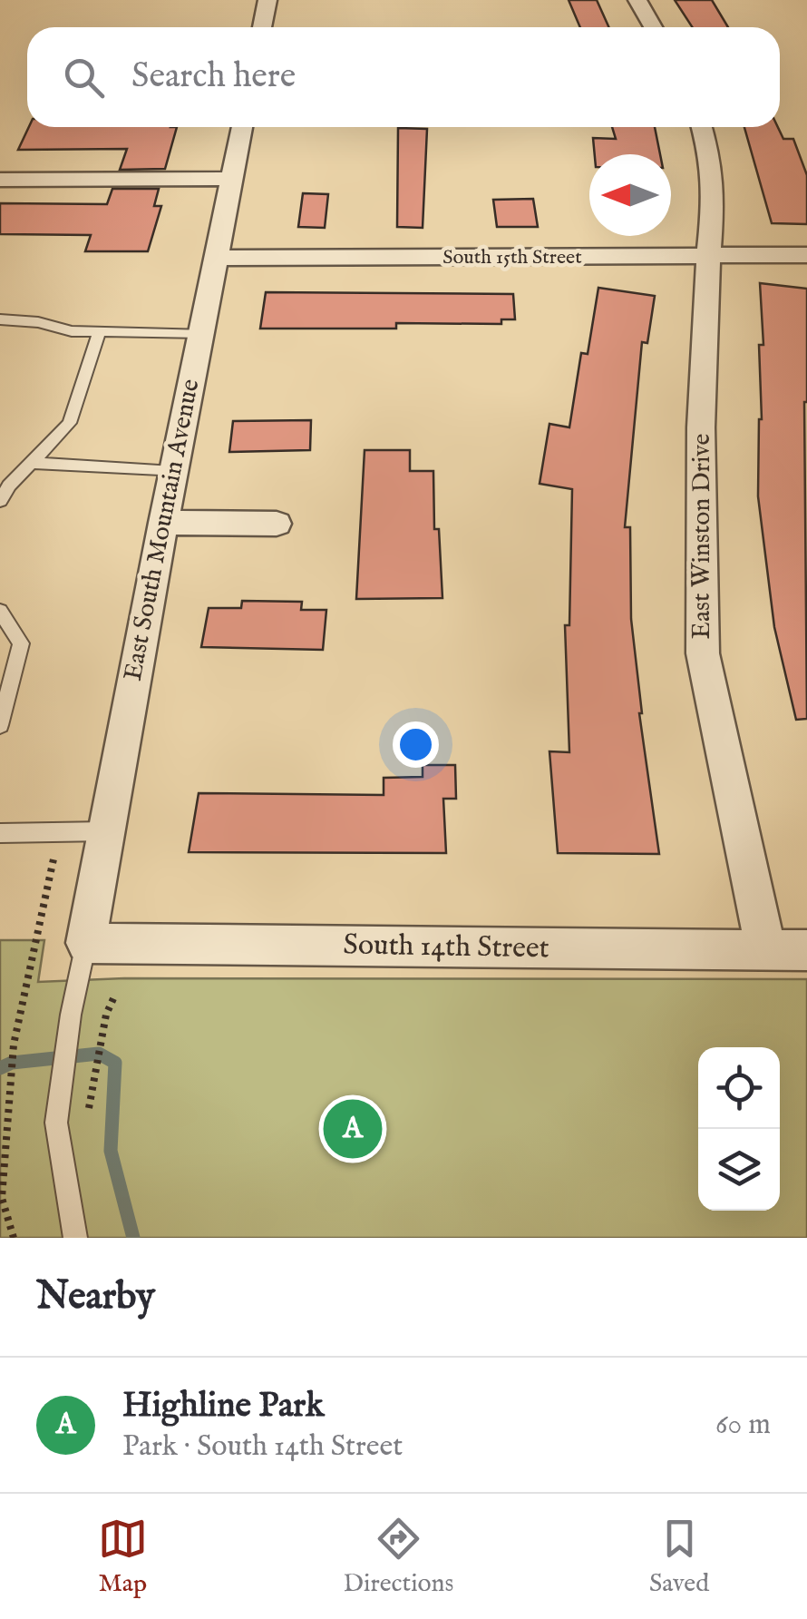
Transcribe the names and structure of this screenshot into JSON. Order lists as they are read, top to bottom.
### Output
{
  "streets": {
    "street": [
      "South 15th Street",
      "East South Mountain Avenue",
      "East Winston Drive",
      "South 14th Street"
    ]
  },
  "crossings": [
    ["South 15th Street", "East South Mountain Avenue"],
    ["South 15th Street", "East Winston Drive"],
    ["East South Mountain Avenue", "South 14th Street"],
    ["East Winston Drive", "South 14th Street"]
  ],
  "north": "left",
  "page": {
    "search": "Search here",
    "pins": "A",
    "heading": "Nearby",
    "list": [
      {
        "mark": "A",
        "name": "Highline Park",
        "note": "Park · South 14th Street",
        "value": "60 m"
      }
    ],
    "nav": ["Map", "Directions", "Saved"]
  }
}
